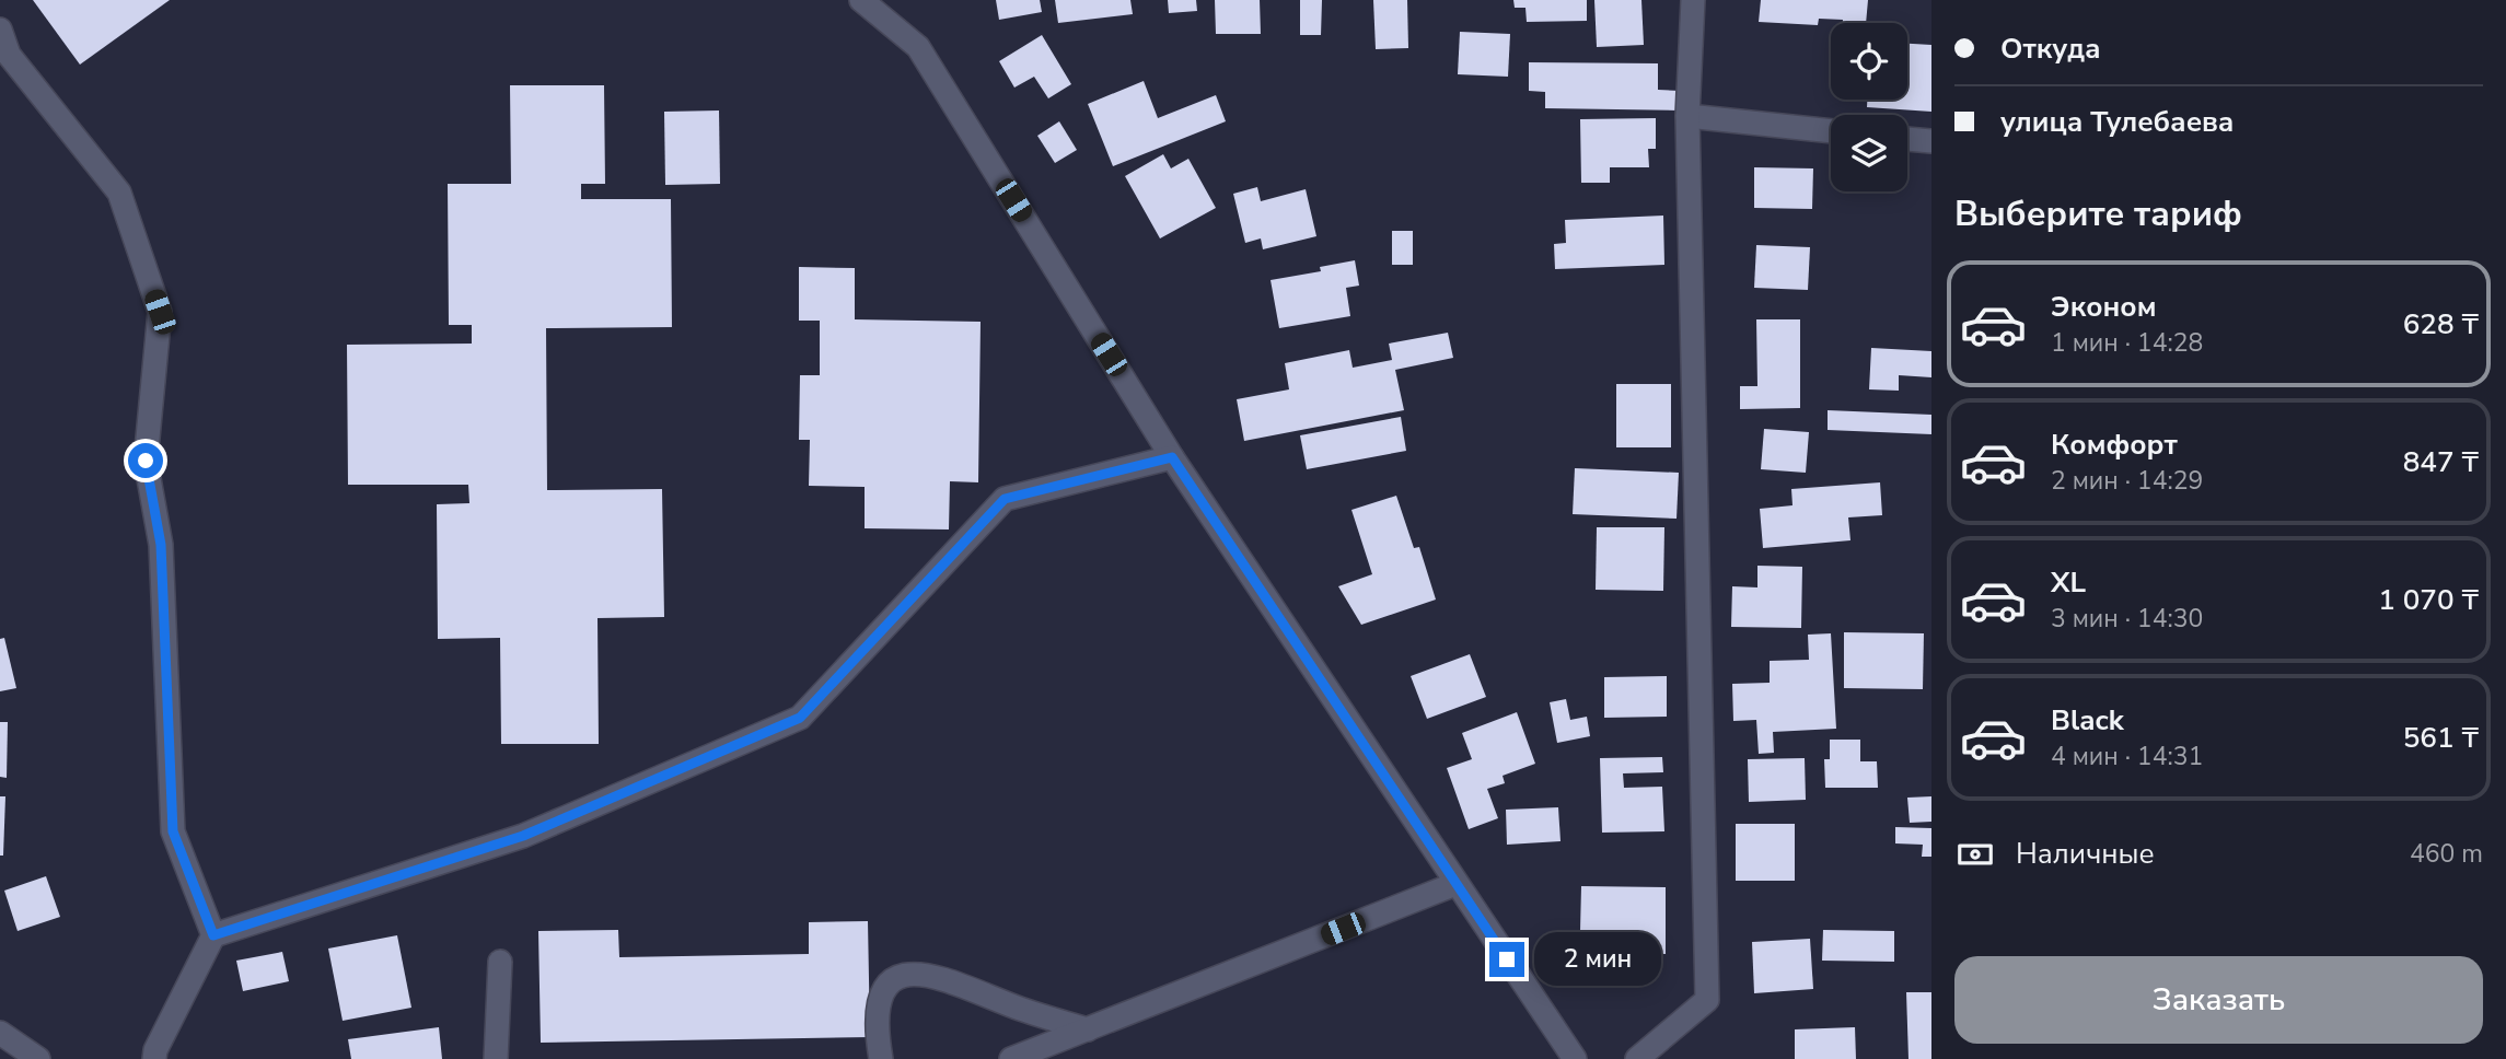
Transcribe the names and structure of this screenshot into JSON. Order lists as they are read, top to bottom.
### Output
{
  "page": {
    "banner": ["Откуда", "улица Тулебаева"],
    "heading": "Выберите тариф",
    "list": [
      {
        "name": "Эконом",
        "note": "1 мин · 14:28",
        "value": "628 ₸"
      },
      {
        "name": "Комфорт",
        "note": "2 мин · 14:29",
        "value": "847 ₸"
      },
      {
        "name": "XL",
        "note": "3 мин · 14:30",
        "value": "1 070 ₸"
      },
      {
        "name": "Black",
        "note": "4 мин · 14:31",
        "value": "561 ₸"
      }
    ],
    "pay": ["Наличные", "460 m"],
    "bubble": "2 мин",
    "buttons": "Заказать"
  }
}
